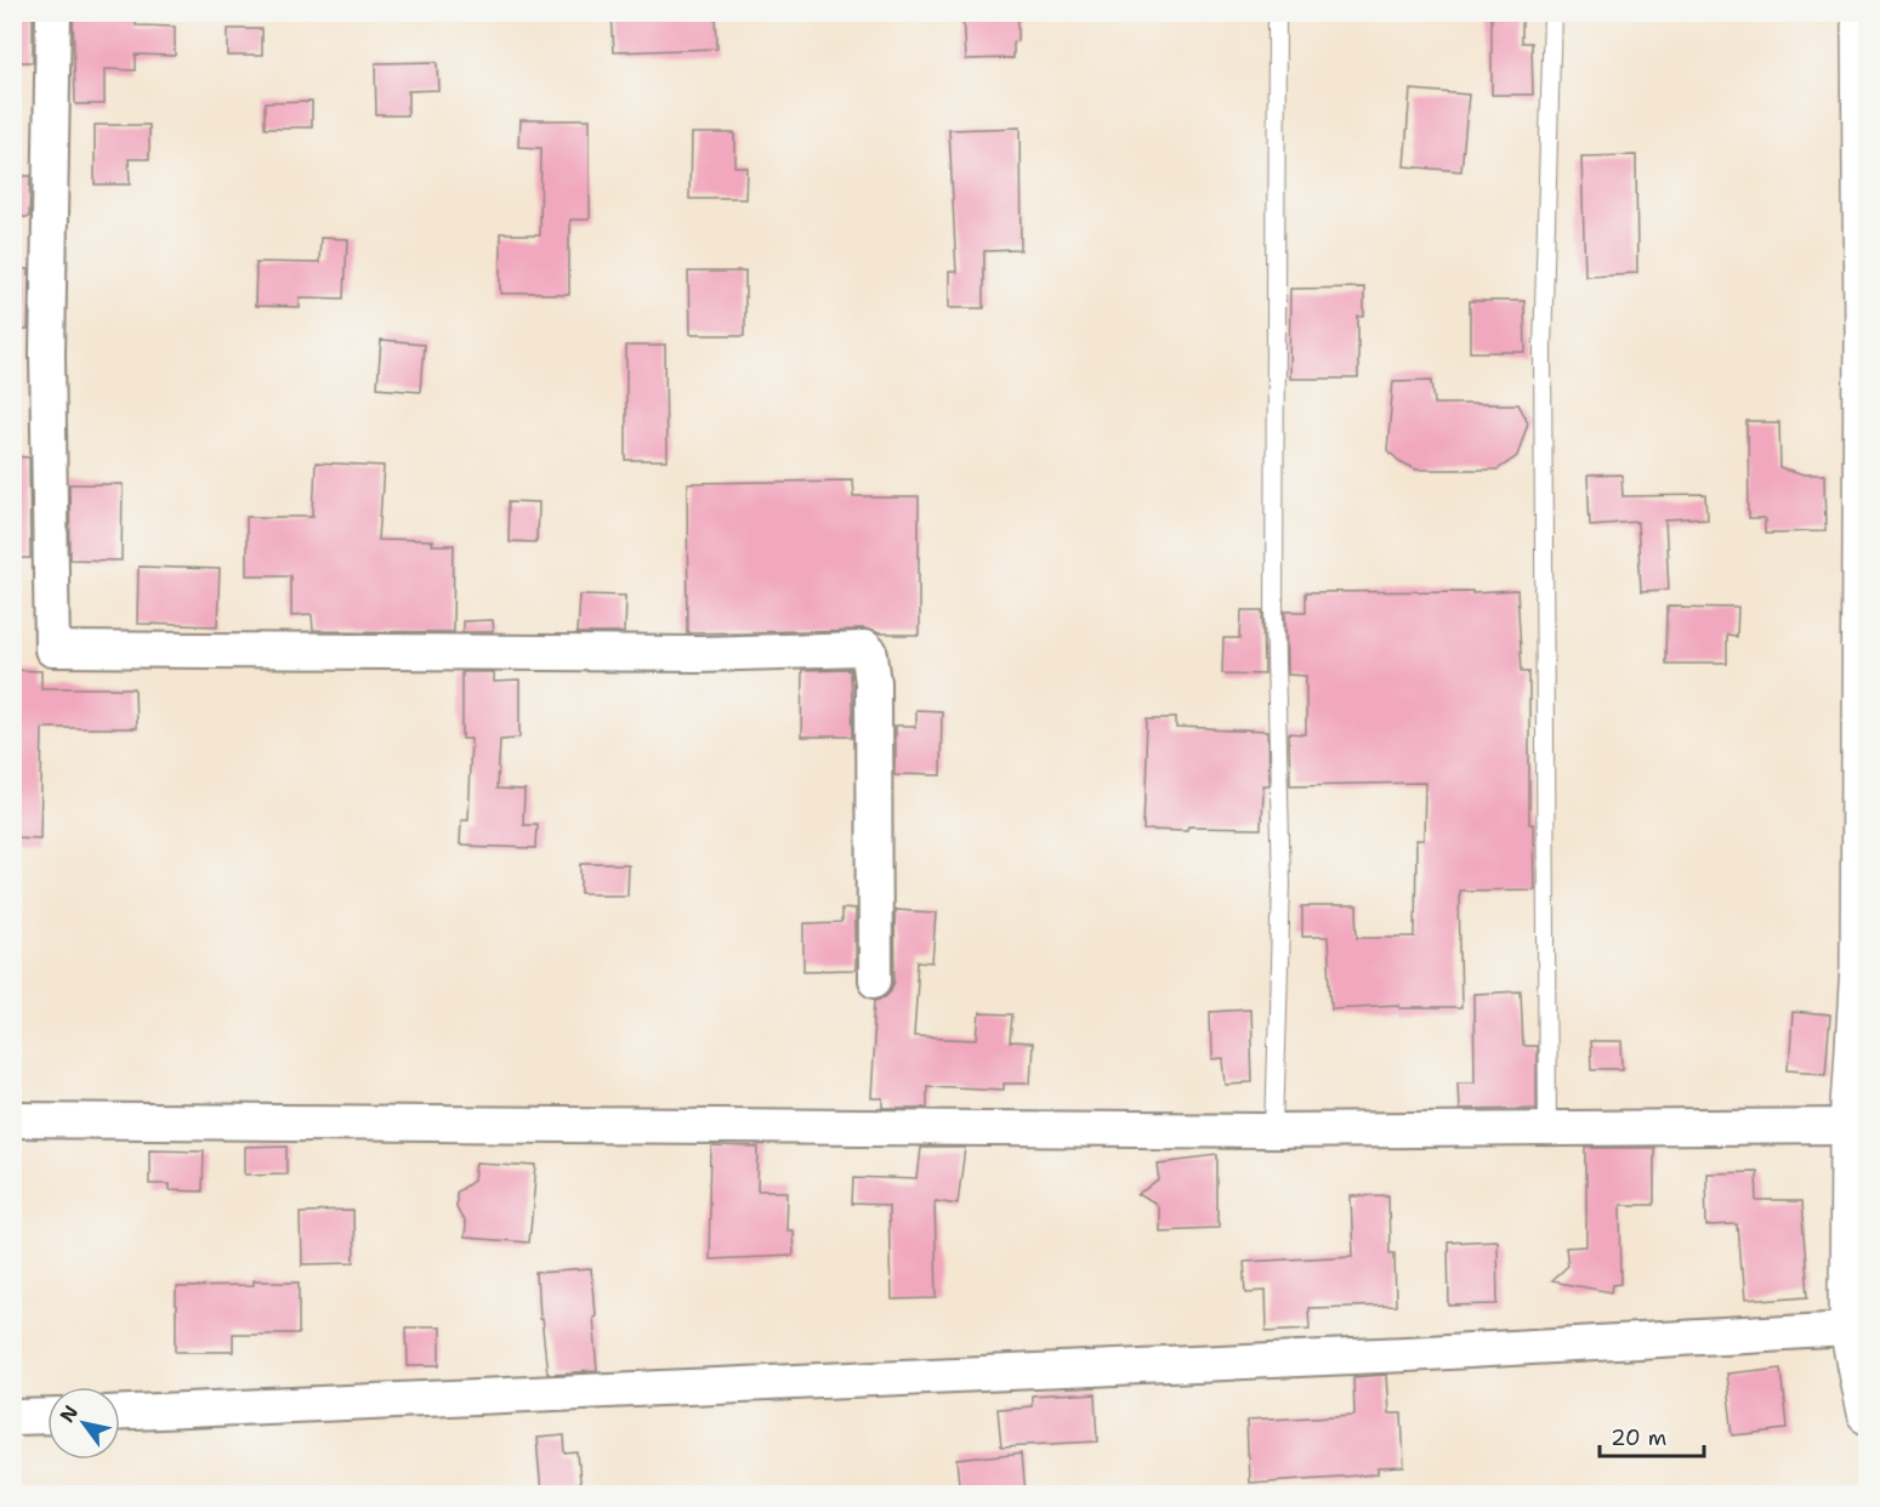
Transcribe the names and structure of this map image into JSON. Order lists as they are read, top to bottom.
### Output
{
  "scale_bar": "20 m",
  "north": "top left"
}
